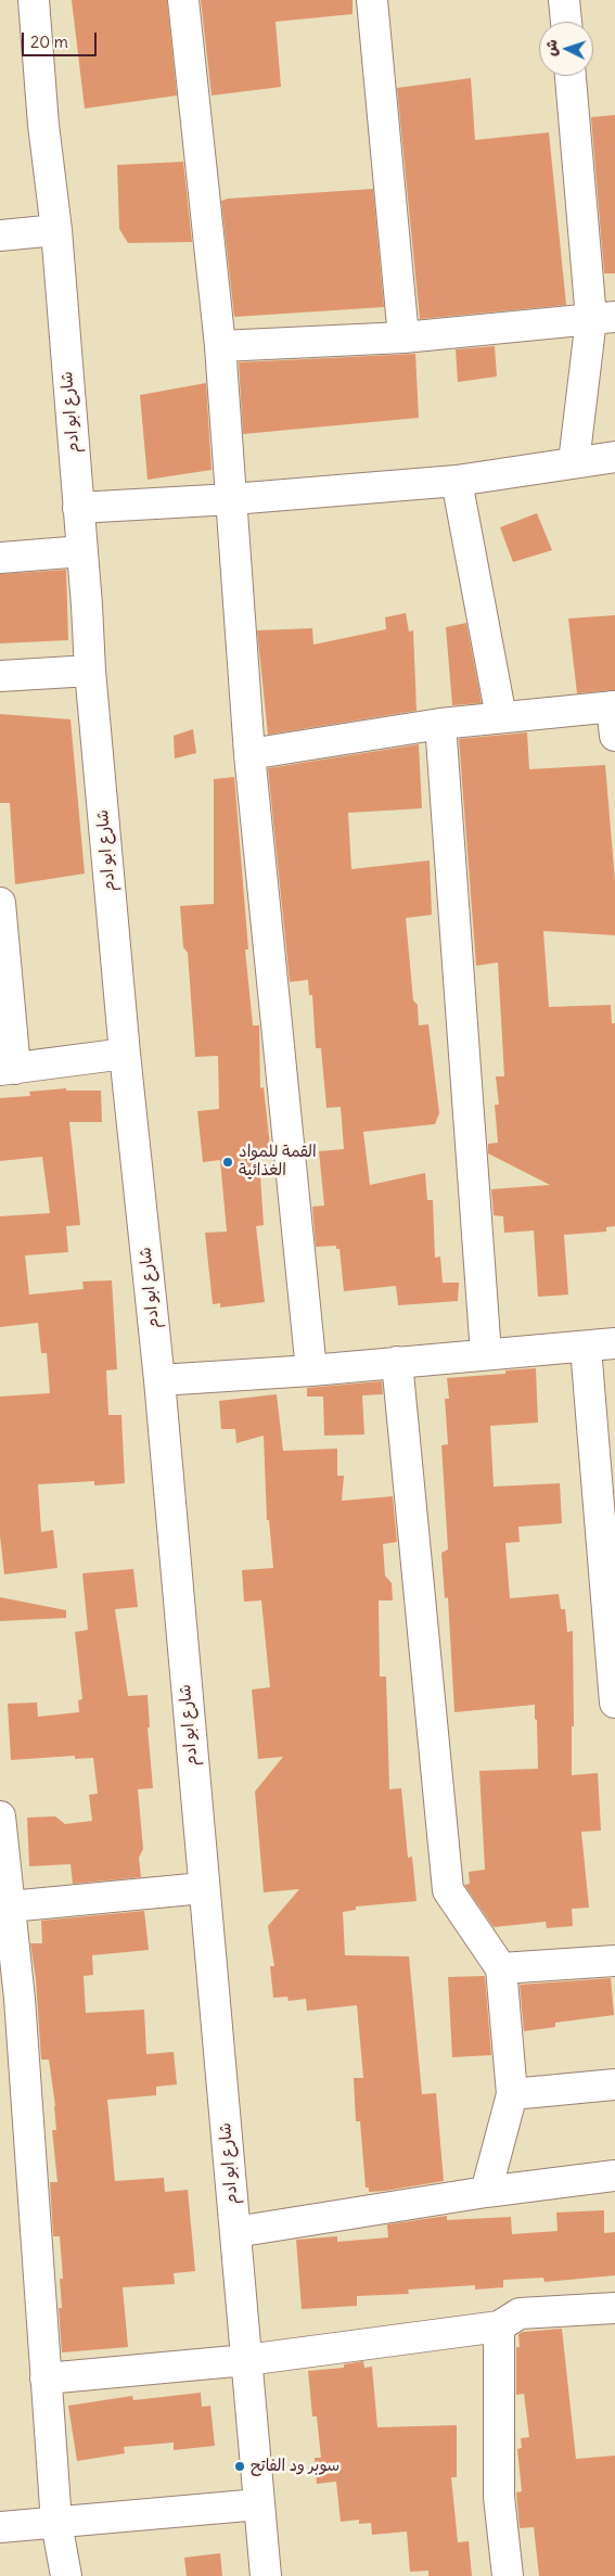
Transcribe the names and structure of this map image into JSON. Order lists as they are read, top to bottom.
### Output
{
  "streets": {
    "street": ["شارع ابو ادم"]
  },
  "places": ["القمة للمواد الغذائية", "سوبر ود الفاتح"],
  "scale_bar": "20 m",
  "north": "left"
}
